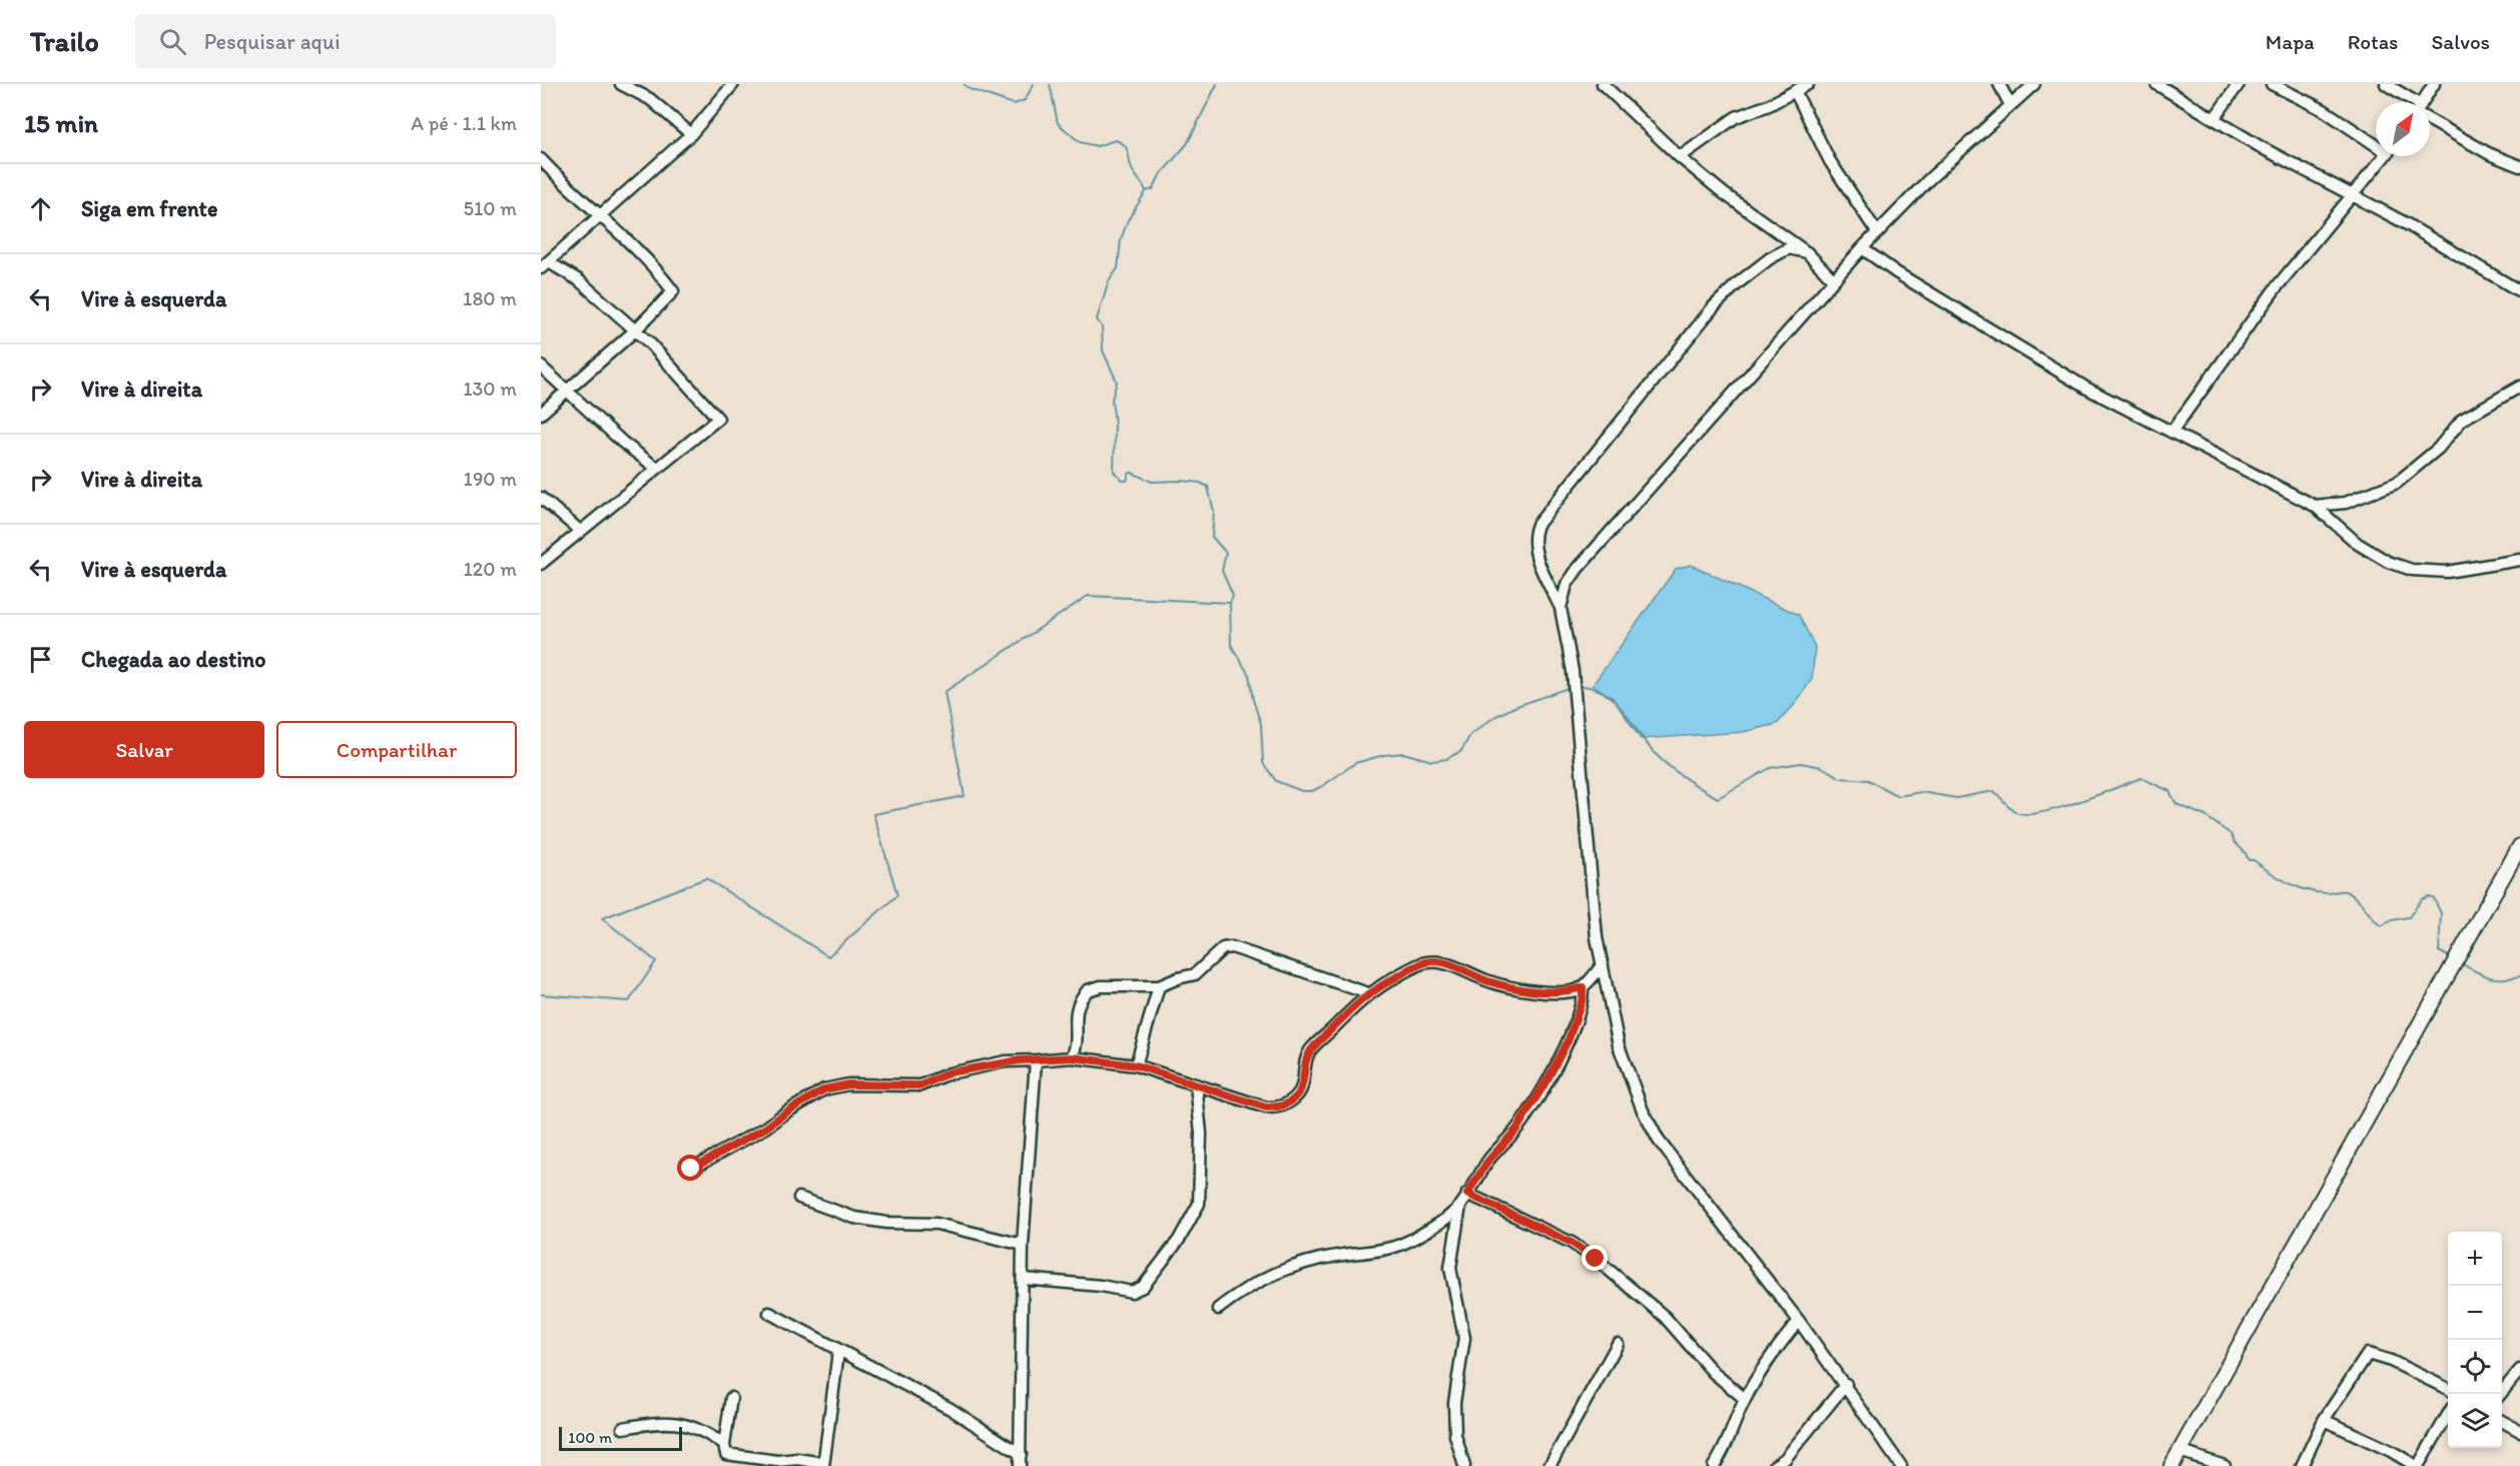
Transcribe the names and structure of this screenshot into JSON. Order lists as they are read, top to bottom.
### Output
{
  "scale_bar": "100 m",
  "north": "top right",
  "page": {
    "header": "Trailo",
    "search": "Pesquisar aqui",
    "nav": ["Mapa", "Rotas", "Salvos"],
    "heading": ["15 min", "A pé · 1.1 km"],
    "list": [
      ["Siga em frente", "510 m"],
      ["Vire à esquerda", "180 m"],
      ["Vire à direita", "130 m"],
      ["Vire à direita", "190 m"],
      ["Vire à esquerda", "120 m"],
      "Chegada ao destino"
    ],
    "buttons": ["Salvar", "Compartilhar"],
    "map_buttons": ["+", "−"],
    "scale": "100 m"
  }
}
